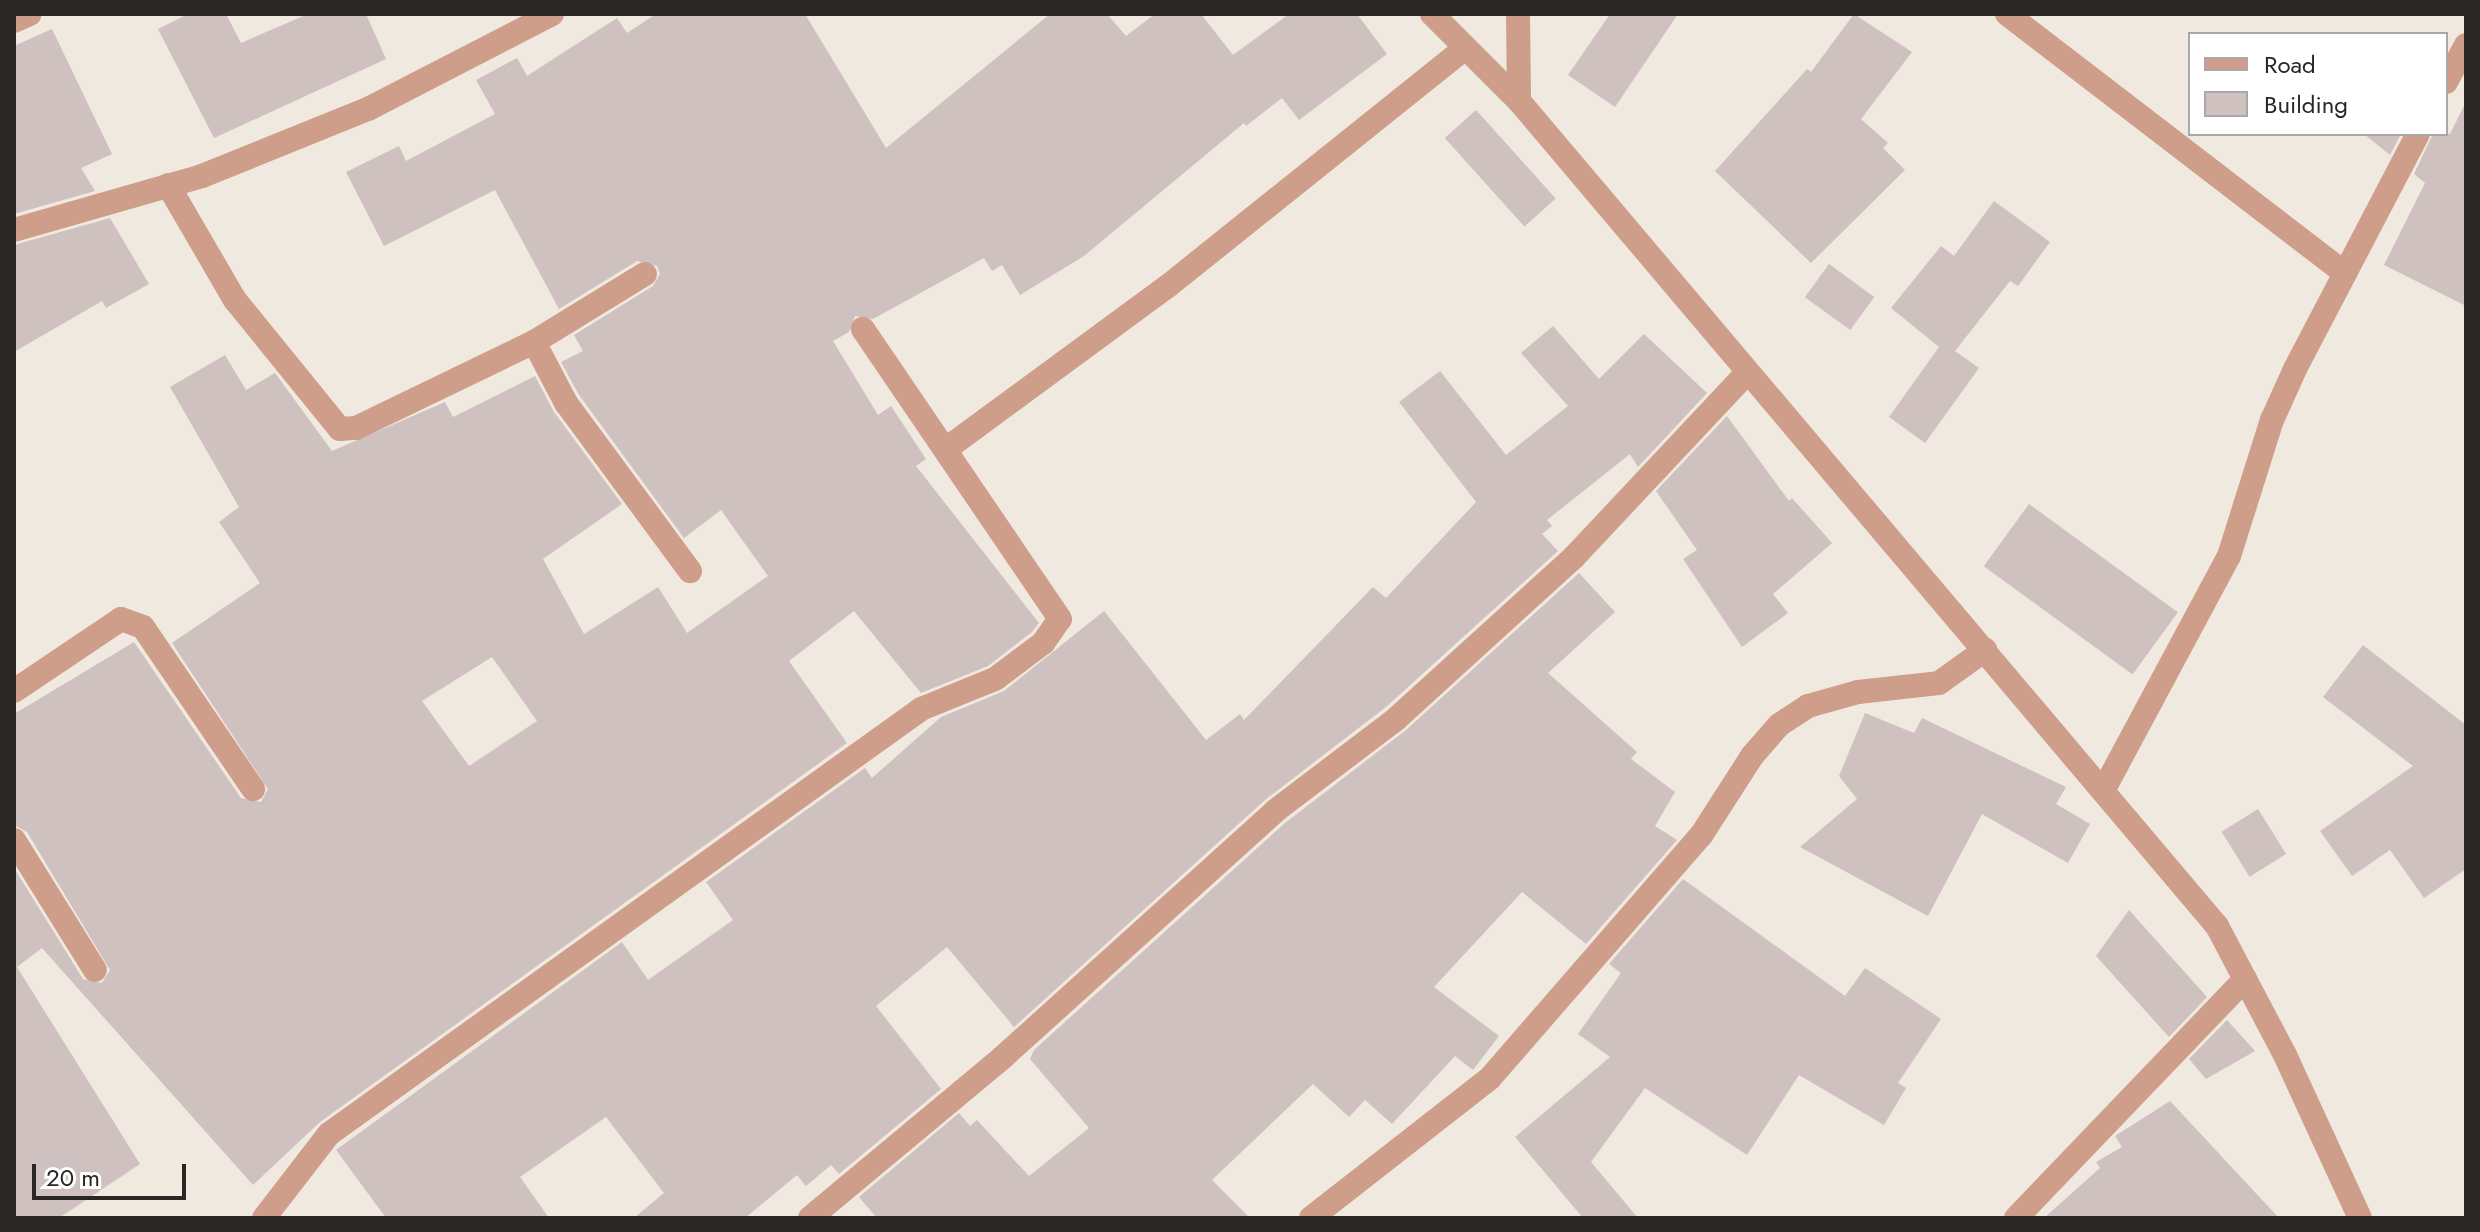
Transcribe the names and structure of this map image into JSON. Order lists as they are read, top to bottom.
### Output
{
  "legend": ["Road", "Building"],
  "scale_bar": "20 m"
}
